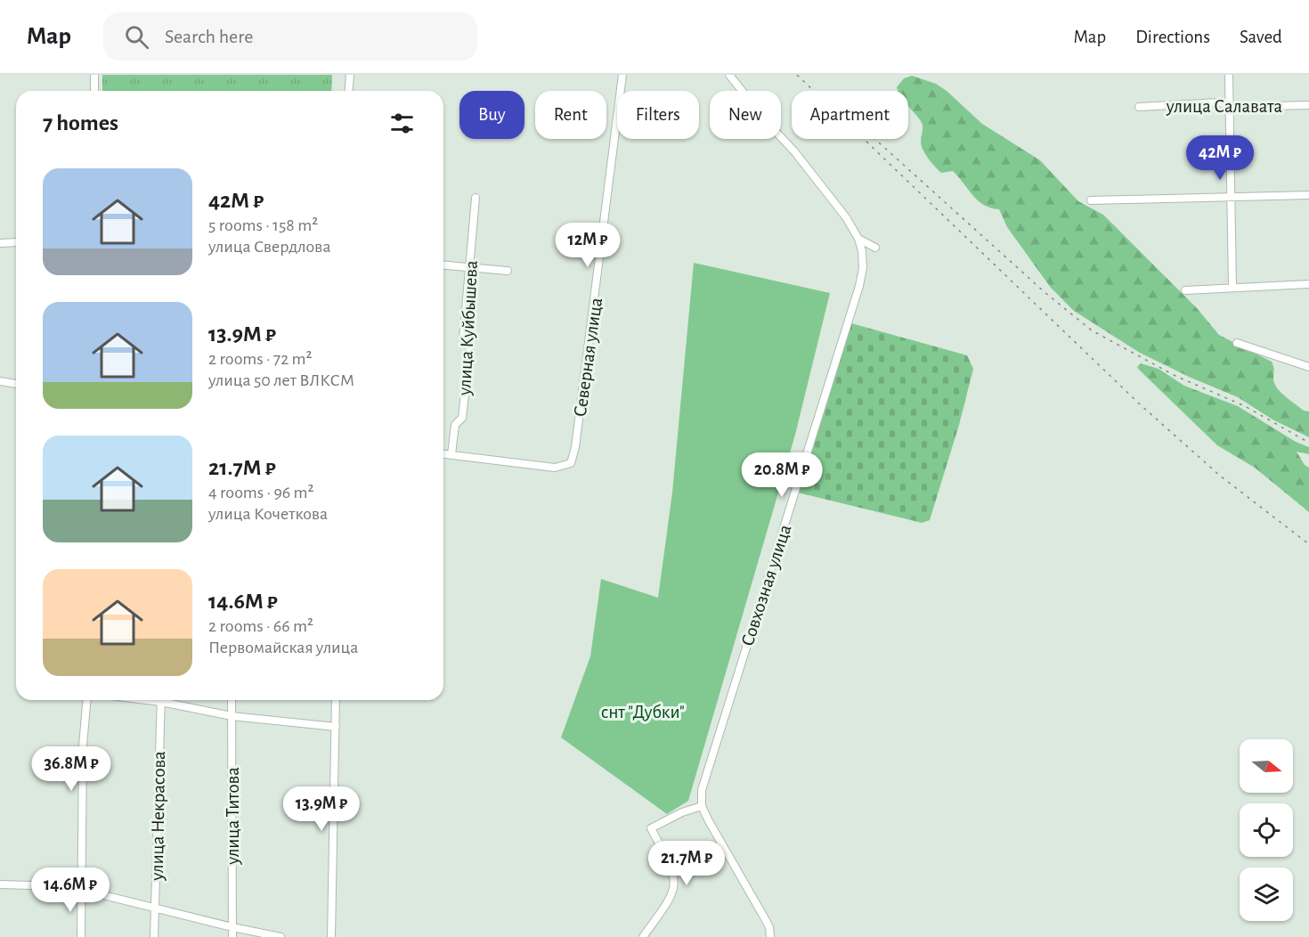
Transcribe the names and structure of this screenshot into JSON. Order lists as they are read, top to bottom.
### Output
{
  "streets": {
    "street": [
      "улица Салавата",
      "улица Куйбышева",
      "Северная улица",
      "Совхозная улица",
      "улица Некрасова",
      "улица Титова"
    ]
  },
  "crossings": [
    ["улица Куйбышева", "Северная улица"]
  ],
  "parks": ["снт \"Дубки\""],
  "north": "right",
  "page": {
    "header": "Map",
    "search": "Search here",
    "nav": ["Map", "Directions", "Saved"],
    "chip": [
      "Buy",
      "Rent",
      "Filters",
      "New",
      "Apartment"
    ],
    "heading": "7 homes",
    "price": [
      "42M ₽",
      "12M ₽",
      "20.8M ₽",
      "36.8M ₽",
      "13.9M ₽",
      "21.7M ₽",
      "14.6M ₽"
    ],
    "list": [
      {
        "name": "42M ₽",
        "note": "5 rooms · 158 m² · улица Свердлова"
      },
      {
        "name": "13.9M ₽",
        "note": "2 rooms · 72 m² · улица 50 лет ВЛКСМ"
      },
      {
        "name": "21.7M ₽",
        "note": "4 rooms · 96 m² · улица Кочеткова"
      },
      {
        "name": "14.6M ₽",
        "note": "2 rooms · 66 m² · Первомайская улица"
      }
    ]
  }
}
